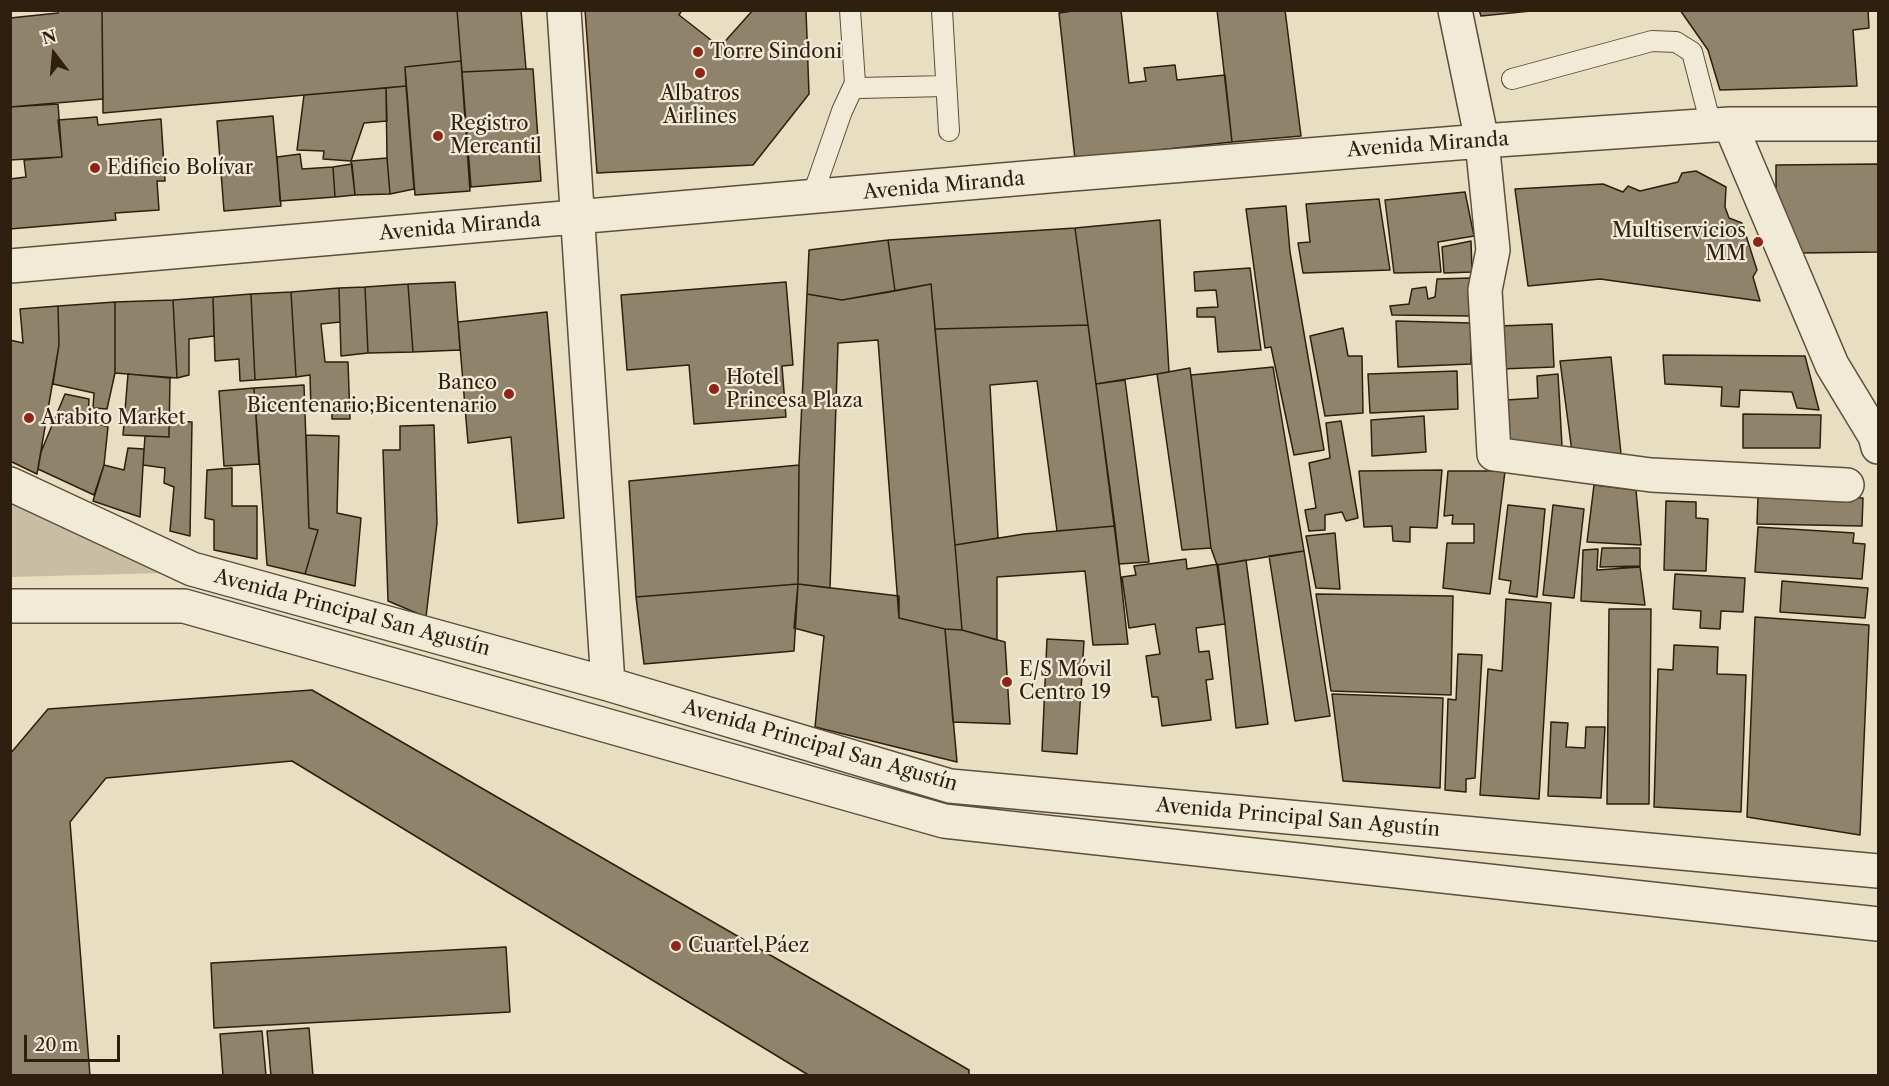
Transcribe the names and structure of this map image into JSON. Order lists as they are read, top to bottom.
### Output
{
  "streets": {
    "street": ["Avenida Miranda", "Avenida Principal San Agustín"]
  },
  "places": [
    "Torre Sindoni",
    "Albatros Airlines",
    "Registro Mercantil",
    "Edificio Bolívar",
    "Multiservicios MM",
    "Hotel Princesa Plaza",
    "Banco Bicentenario;Bicentenario",
    "Arabito Market",
    "E/S Móvil Centro 19",
    "Cuartel Páez"
  ],
  "scale_bar": "20 m",
  "north": "top"
}
